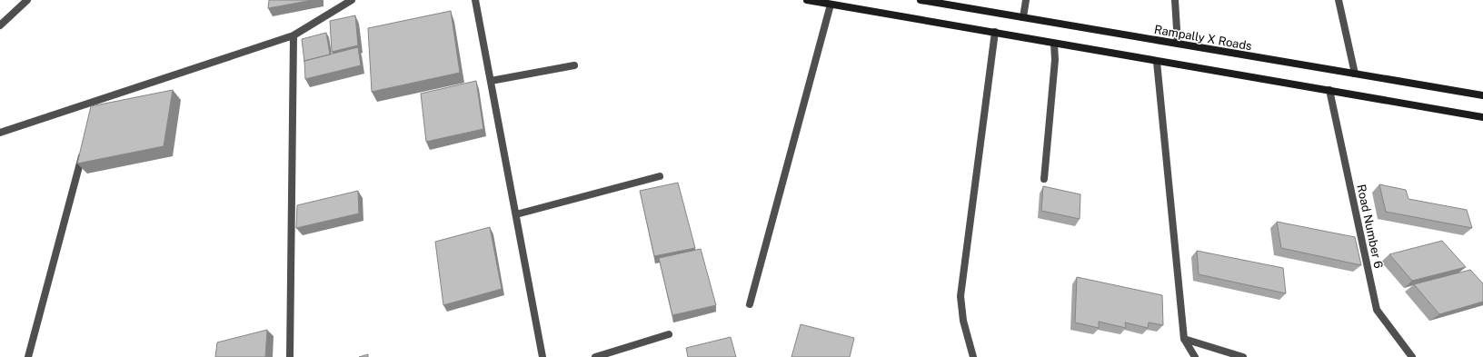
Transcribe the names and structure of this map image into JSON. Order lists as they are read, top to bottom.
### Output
{
  "streets": {
    "main road": ["Rampally X Roads"],
    "street": ["Road Number 6"]
  }
}
